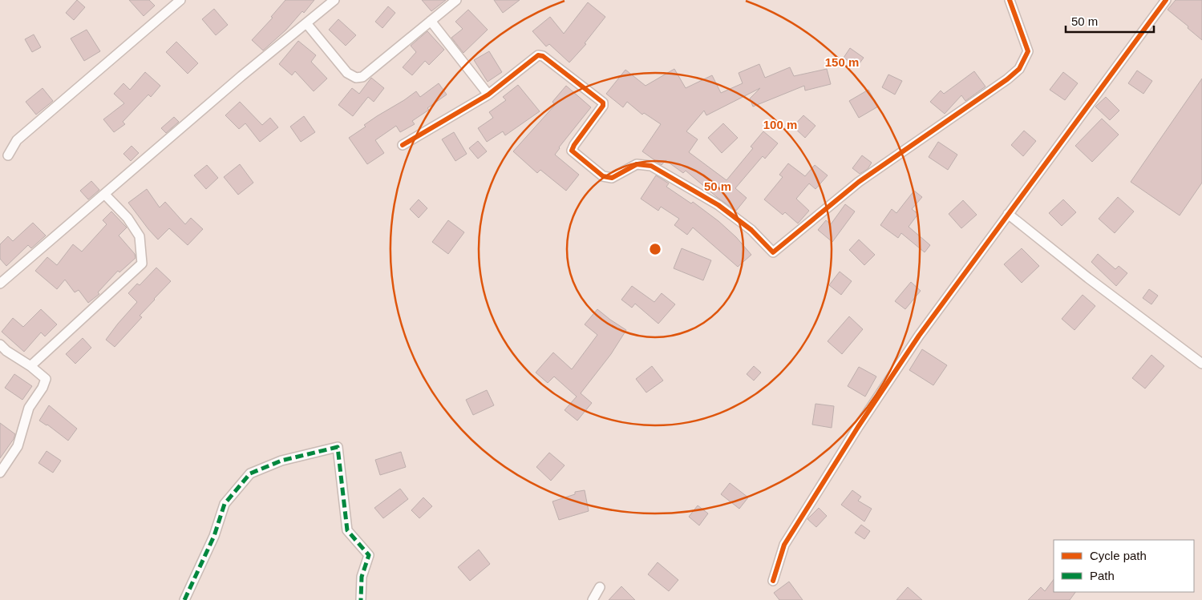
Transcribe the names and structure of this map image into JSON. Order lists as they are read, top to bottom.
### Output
{
  "legend": ["Cycle path", "Path"],
  "scale_bar": "50 m",
  "rings": ["150 m", "100 m", "50 m"]
}
